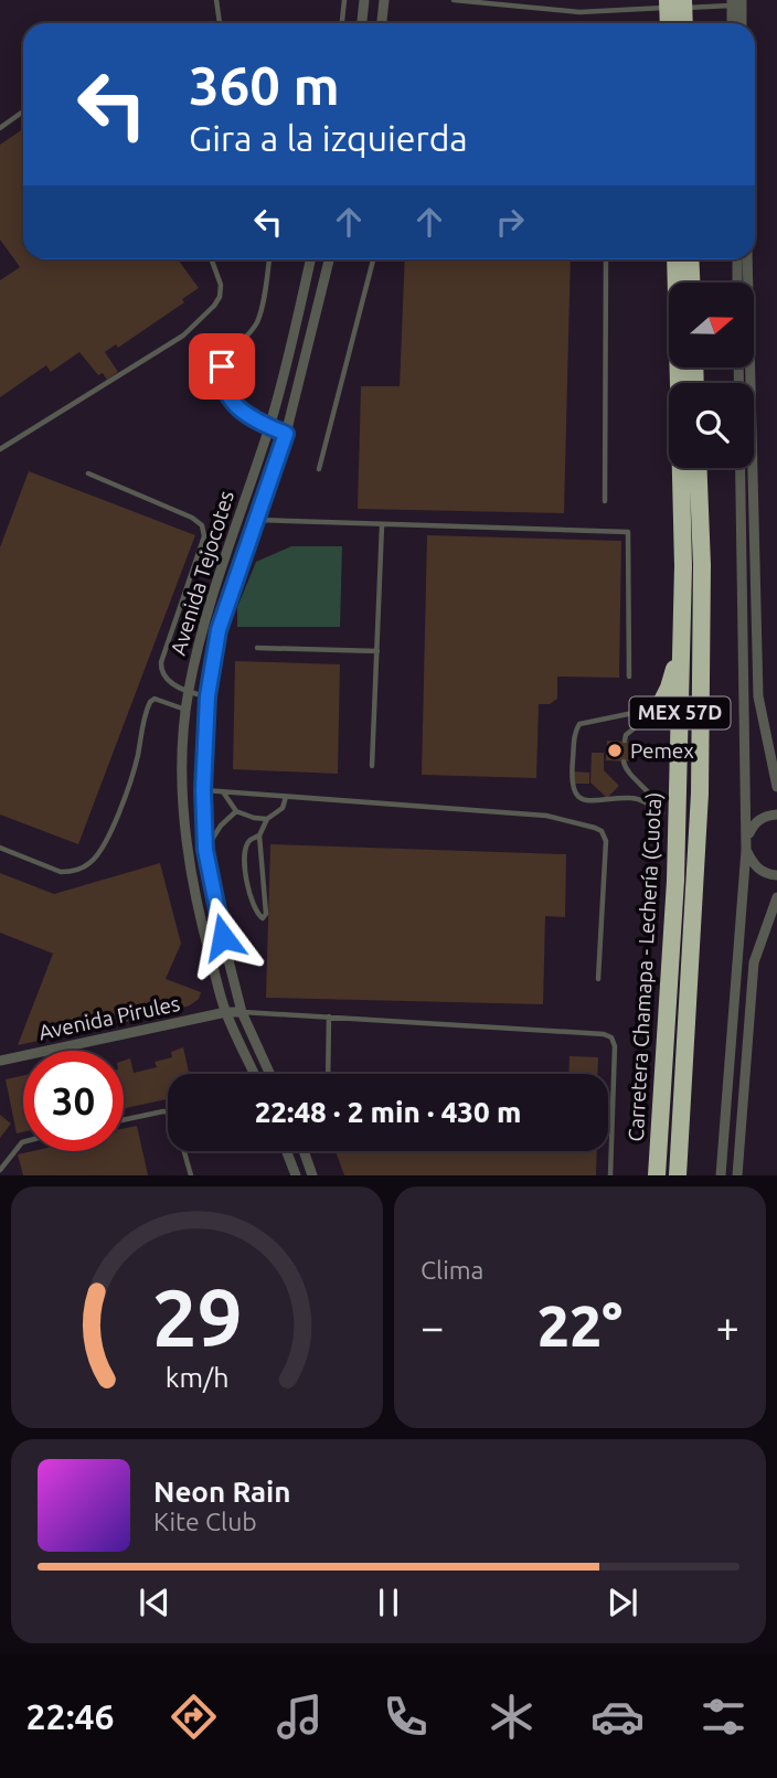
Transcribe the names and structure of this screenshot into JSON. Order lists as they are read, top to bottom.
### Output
{
  "streets": {
    "highway": ["MEX 57D", "Carretera Chamapa - Lechería (Cuota)"],
    "street": ["Avenida Tejocotes", "Avenida Pirules"]
  },
  "crossings": [
    ["Avenida Tejocotes", "Avenida Pirules"]
  ],
  "places": ["Pemex"],
  "north": "right",
  "page": {
    "turn": ["360 m", "Gira a la izquierda"],
    "limit": "30",
    "trip": "22:48 · 2 min · 430 m",
    "tile": "Clima",
    "heat": ["−", "22°", "+"],
    "song": ["Neon Rain", "Kite Club"],
    "tabs": "22:46",
    "gauge": ["29", "km/h"]
  }
}
